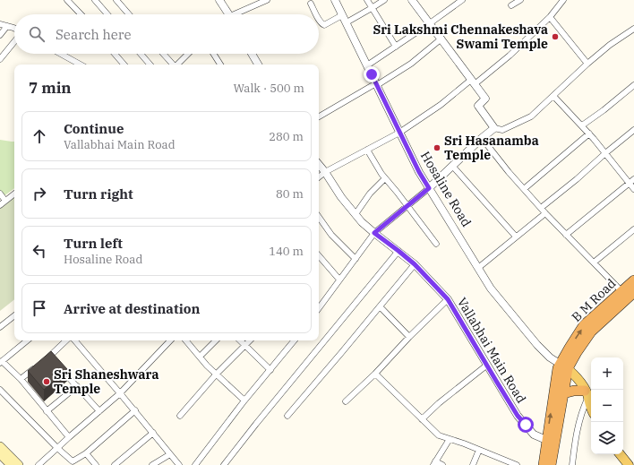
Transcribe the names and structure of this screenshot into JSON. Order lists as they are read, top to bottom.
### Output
{
  "streets": {
    "highway": ["B M Road"],
    "street": ["Hosaline Road", "Vallabhai Main Road"]
  },
  "crossings": [
    ["Hosaline Road", "B M Road"]
  ],
  "places": ["Sri Lakshmi Chennakeshava Swami Temple", "Sri Hasanamba Temple", "Sri Shaneshwara Temple"],
  "page": {
    "search": "Search here",
    "heading": ["7 min", "Walk · 500 m"],
    "list": [
      ["Continue", "Vallabhai Main Road", "280 m"],
      ["Turn right", "80 m"],
      ["Turn left", "Hosaline Road", "140 m"],
      "Arrive at destination"
    ],
    "map_buttons": ["+", "−"]
  }
}
